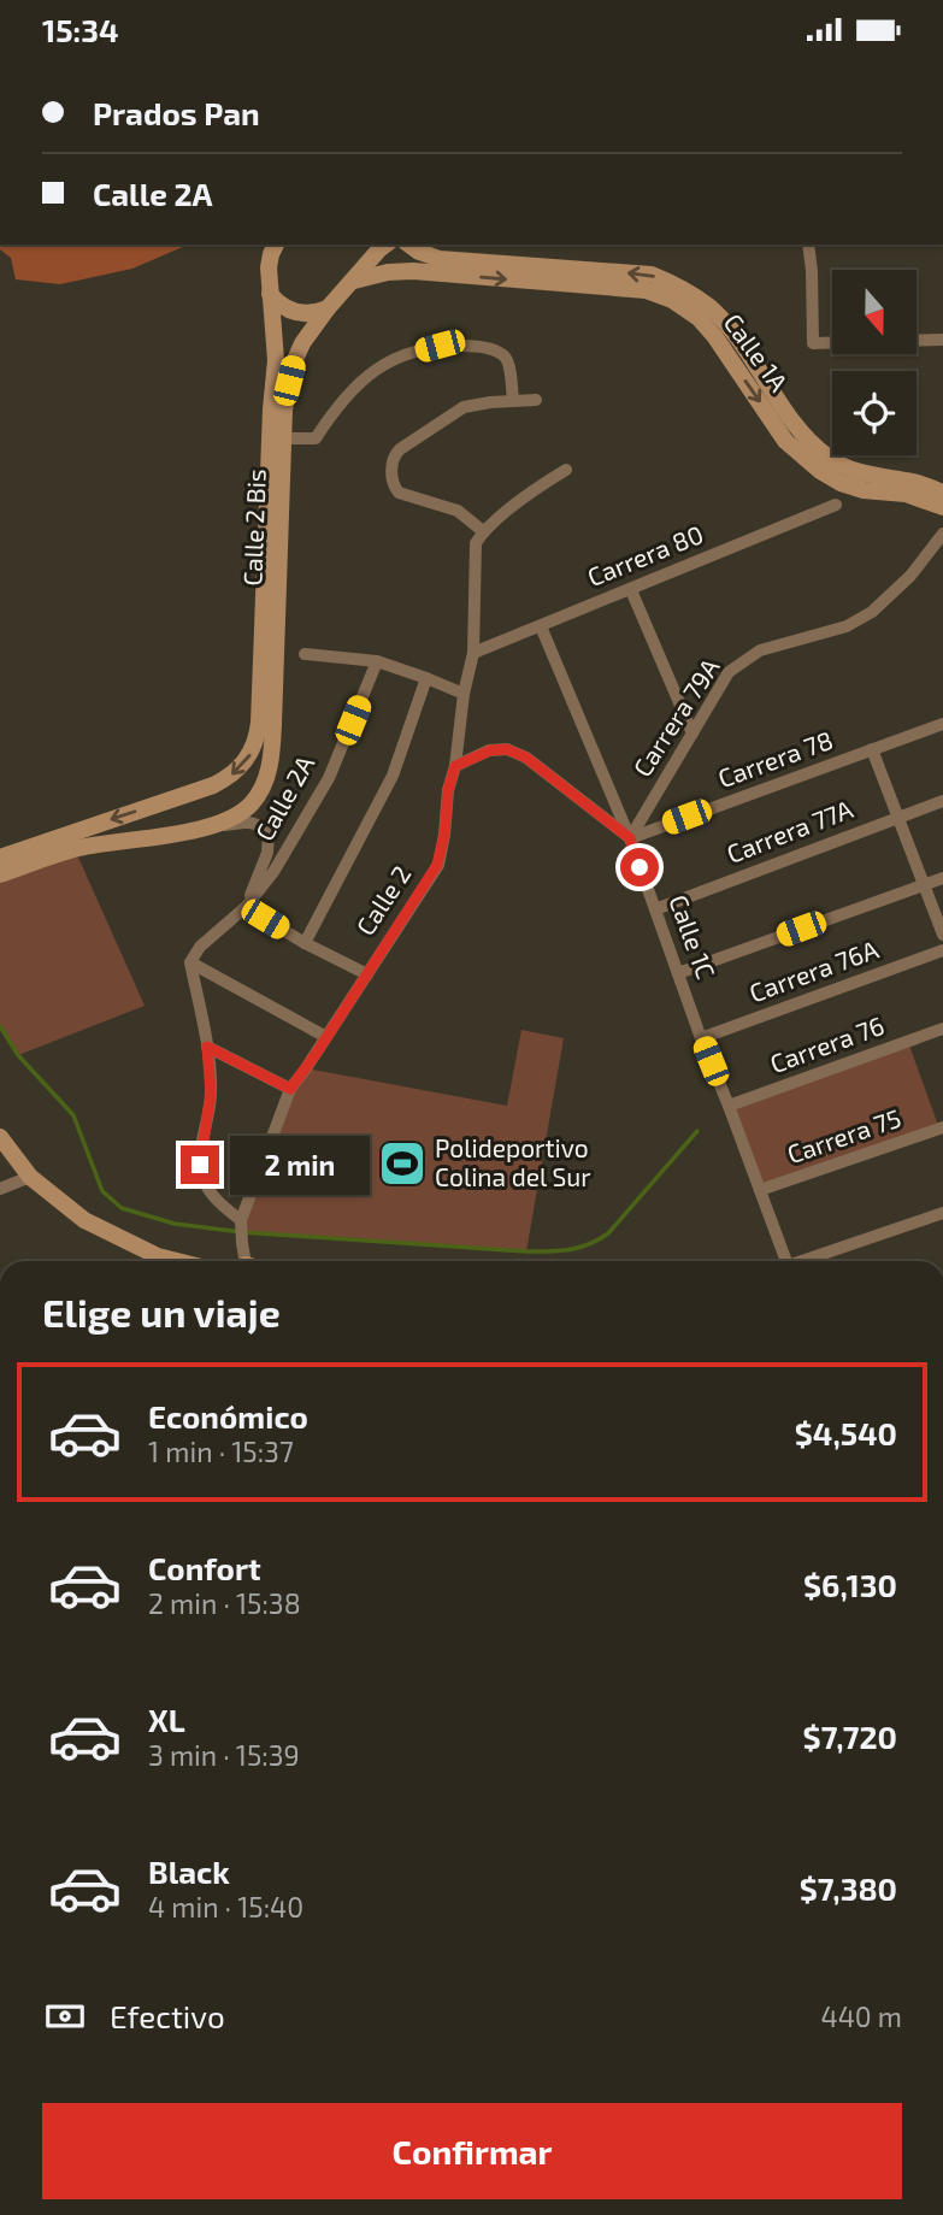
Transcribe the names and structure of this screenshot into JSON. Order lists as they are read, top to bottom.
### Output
{
  "streets": {
    "street": [
      "Calle 1A",
      "Calle 2 Bis",
      "Carrera 80",
      "Carrera 79A",
      "Carrera 78",
      "Calle 2A",
      "Carrera 77A",
      "Calle 2",
      "Calle 1C",
      "Carrera 76A",
      "Carrera 76",
      "Carrera 75"
    ]
  },
  "crossings": [
    ["Calle 1A", "Calle 2 Bis"],
    ["Calle 2 Bis", "Calle 2A"],
    ["Carrera 80", "Calle 2"],
    ["Carrera 80", "Calle 1C"],
    ["Carrera 79A", "Carrera 78"],
    ["Carrera 79A", "Calle 1C"],
    ["Carrera 78", "Calle 1C"],
    ["Carrera 77A", "Calle 1C"],
    ["Calle 1C", "Carrera 76A"],
    ["Calle 1C", "Carrera 76"],
    ["Calle 1C", "Carrera 75"]
  ],
  "places": {
    "sports": ["Polideportivo Colina del Sur"]
  },
  "north": "bottom",
  "page": {
    "status": "15:34",
    "banner": ["Prados Pan", "Calle 2A"],
    "bubble": "2 min",
    "heading": "Elige un viaje",
    "list": [
      {
        "name": "Económico",
        "note": "1 min · 15:37",
        "value": "$4,540"
      },
      {
        "name": "Confort",
        "note": "2 min · 15:38",
        "value": "$6,130"
      },
      {
        "name": "XL",
        "note": "3 min · 15:39",
        "value": "$7,720"
      },
      {
        "name": "Black",
        "note": "4 min · 15:40",
        "value": "$7,380"
      }
    ],
    "pay": ["Efectivo", "440 m"],
    "buttons": "Confirmar"
  }
}
